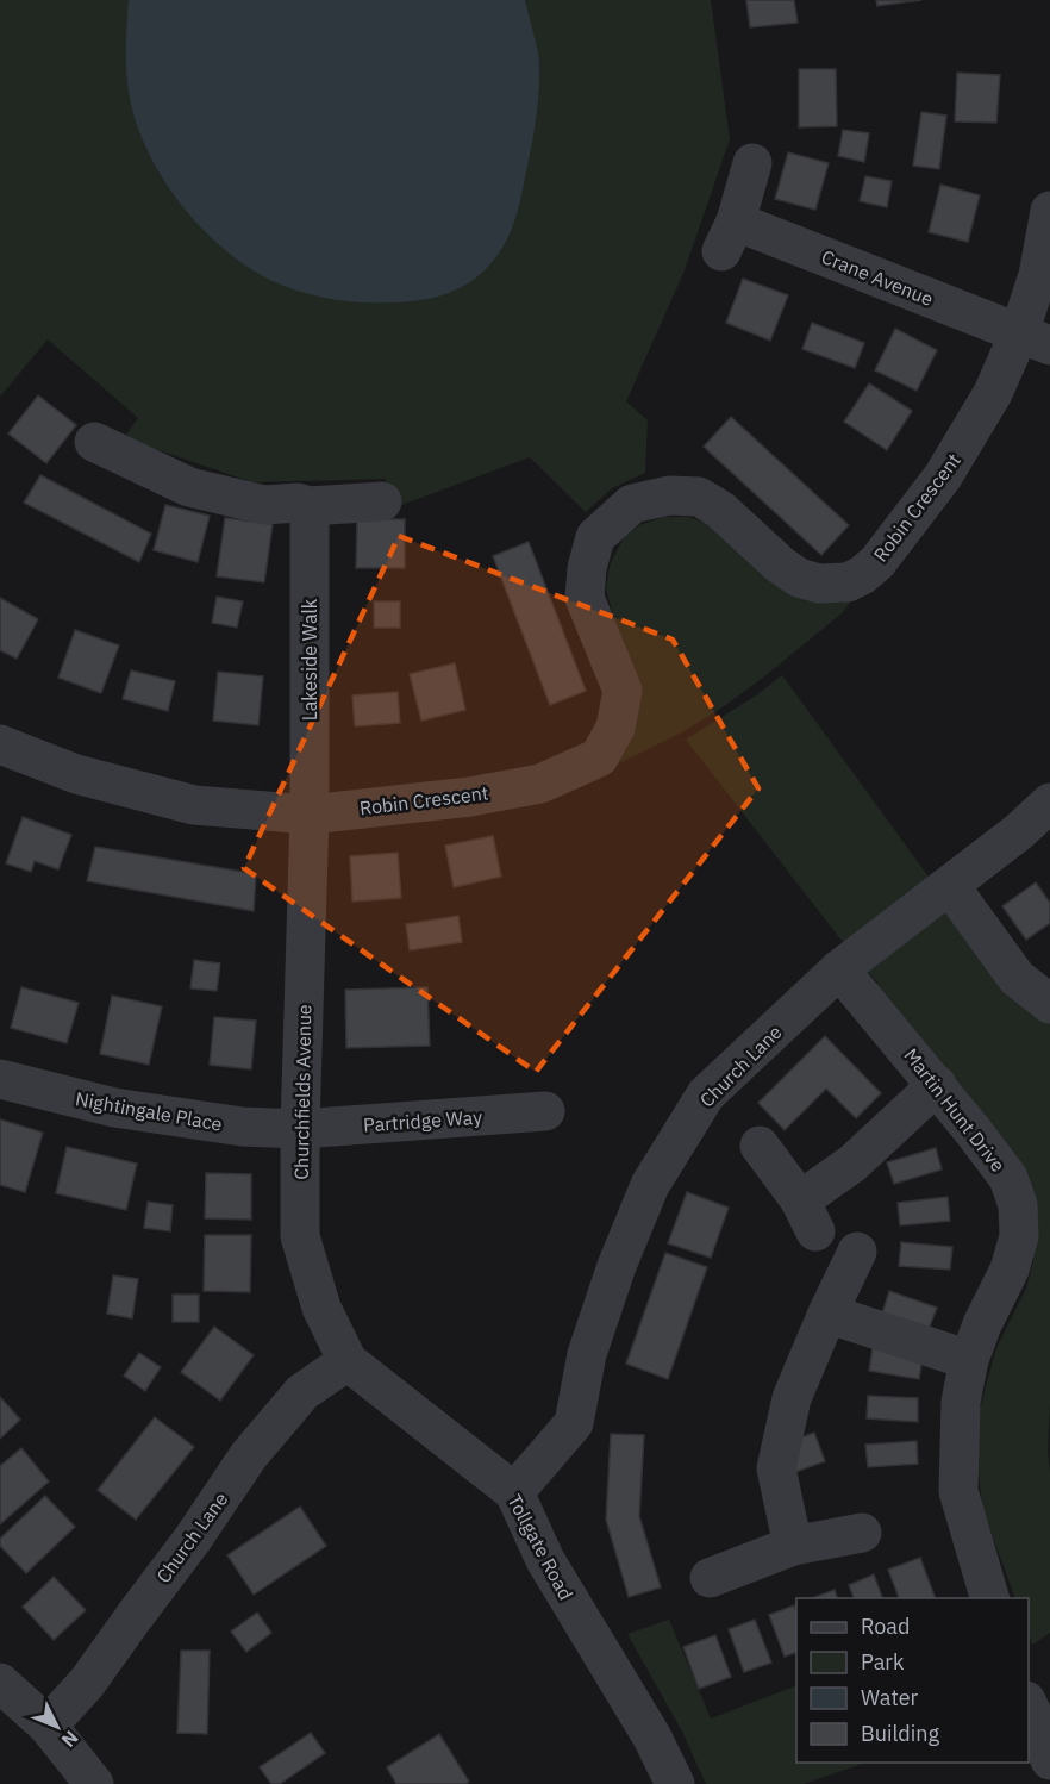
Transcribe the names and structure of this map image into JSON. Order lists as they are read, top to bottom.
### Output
{
  "streets": {
    "street": [
      "Crane Avenue",
      "Robin Crescent",
      "Lakeside Walk",
      "Church Lane",
      "Churchfields Avenue",
      "Martin Hunt Drive",
      "Nightingale Place",
      "Partridge Way",
      "Tollgate Road"
    ]
  },
  "crossings": [
    ["Crane Avenue", "Robin Crescent"],
    ["Robin Crescent", "Lakeside Walk"],
    ["Robin Crescent", "Churchfields Avenue"],
    ["Lakeside Walk", "Churchfields Avenue"],
    ["Church Lane", "Churchfields Avenue"],
    ["Church Lane", "Martin Hunt Drive"],
    ["Church Lane", "Tollgate Road"],
    ["Churchfields Avenue", "Nightingale Place"],
    ["Churchfields Avenue", "Partridge Way"],
    ["Churchfields Avenue", "Tollgate Road"],
    ["Nightingale Place", "Partridge Way"]
  ],
  "legend": [
    "Road",
    "Park",
    "Water",
    "Building"
  ],
  "north": "bottom right"
}
